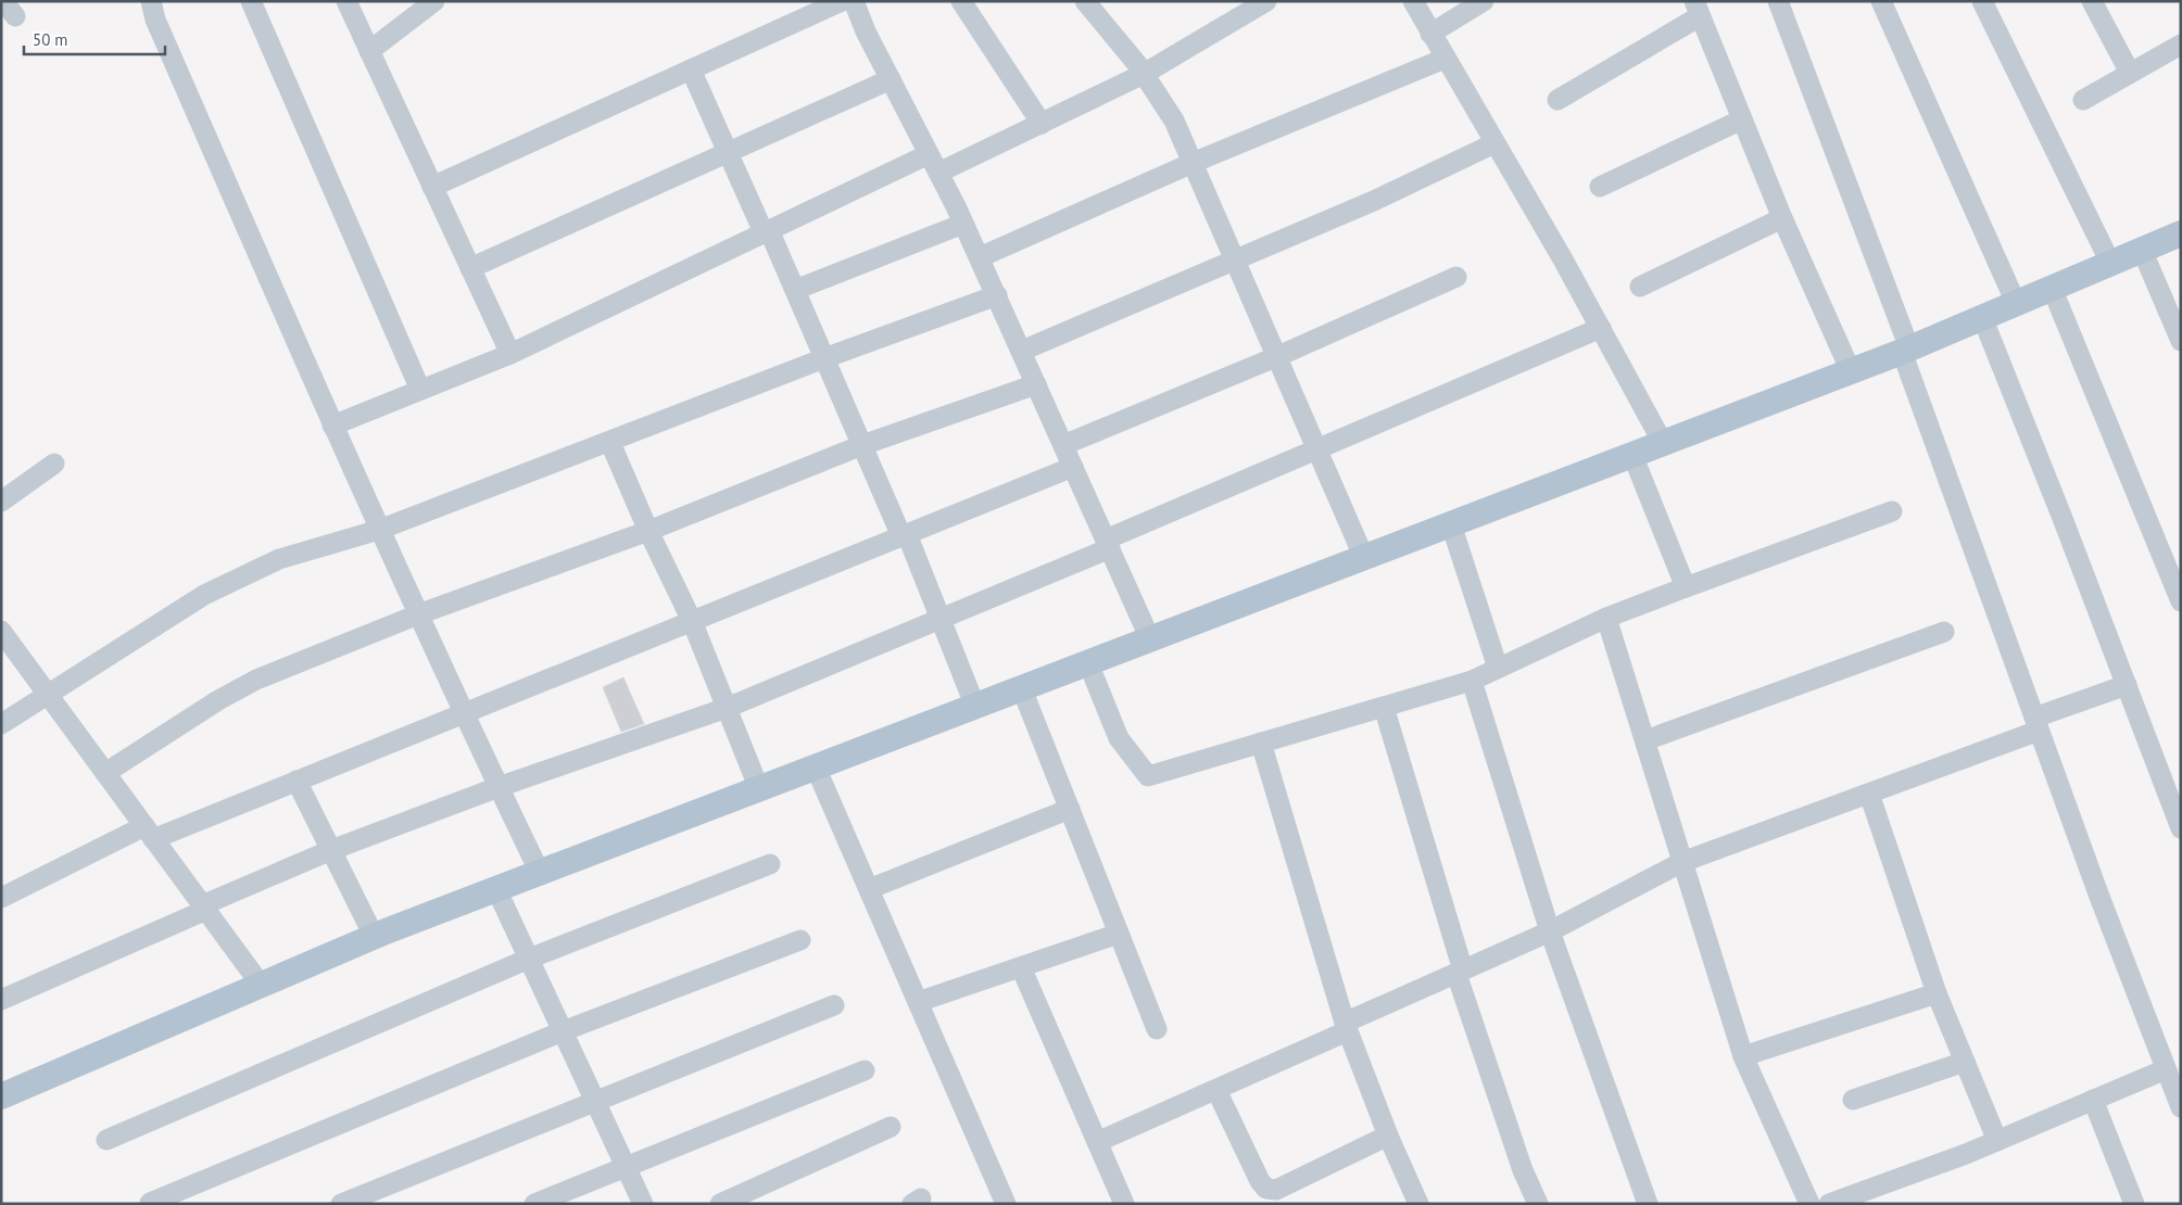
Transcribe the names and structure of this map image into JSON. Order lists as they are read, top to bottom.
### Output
{
  "scale_bar": "50 m"
}
